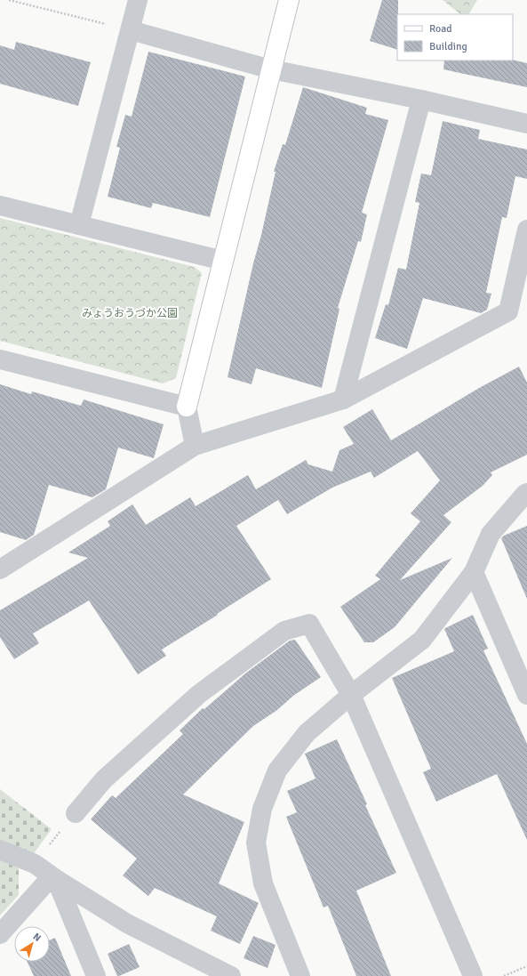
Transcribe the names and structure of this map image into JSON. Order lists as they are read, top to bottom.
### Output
{
  "parks": ["みょうおうづか公園"],
  "legend": ["Road", "Building"],
  "north": "top right"
}
